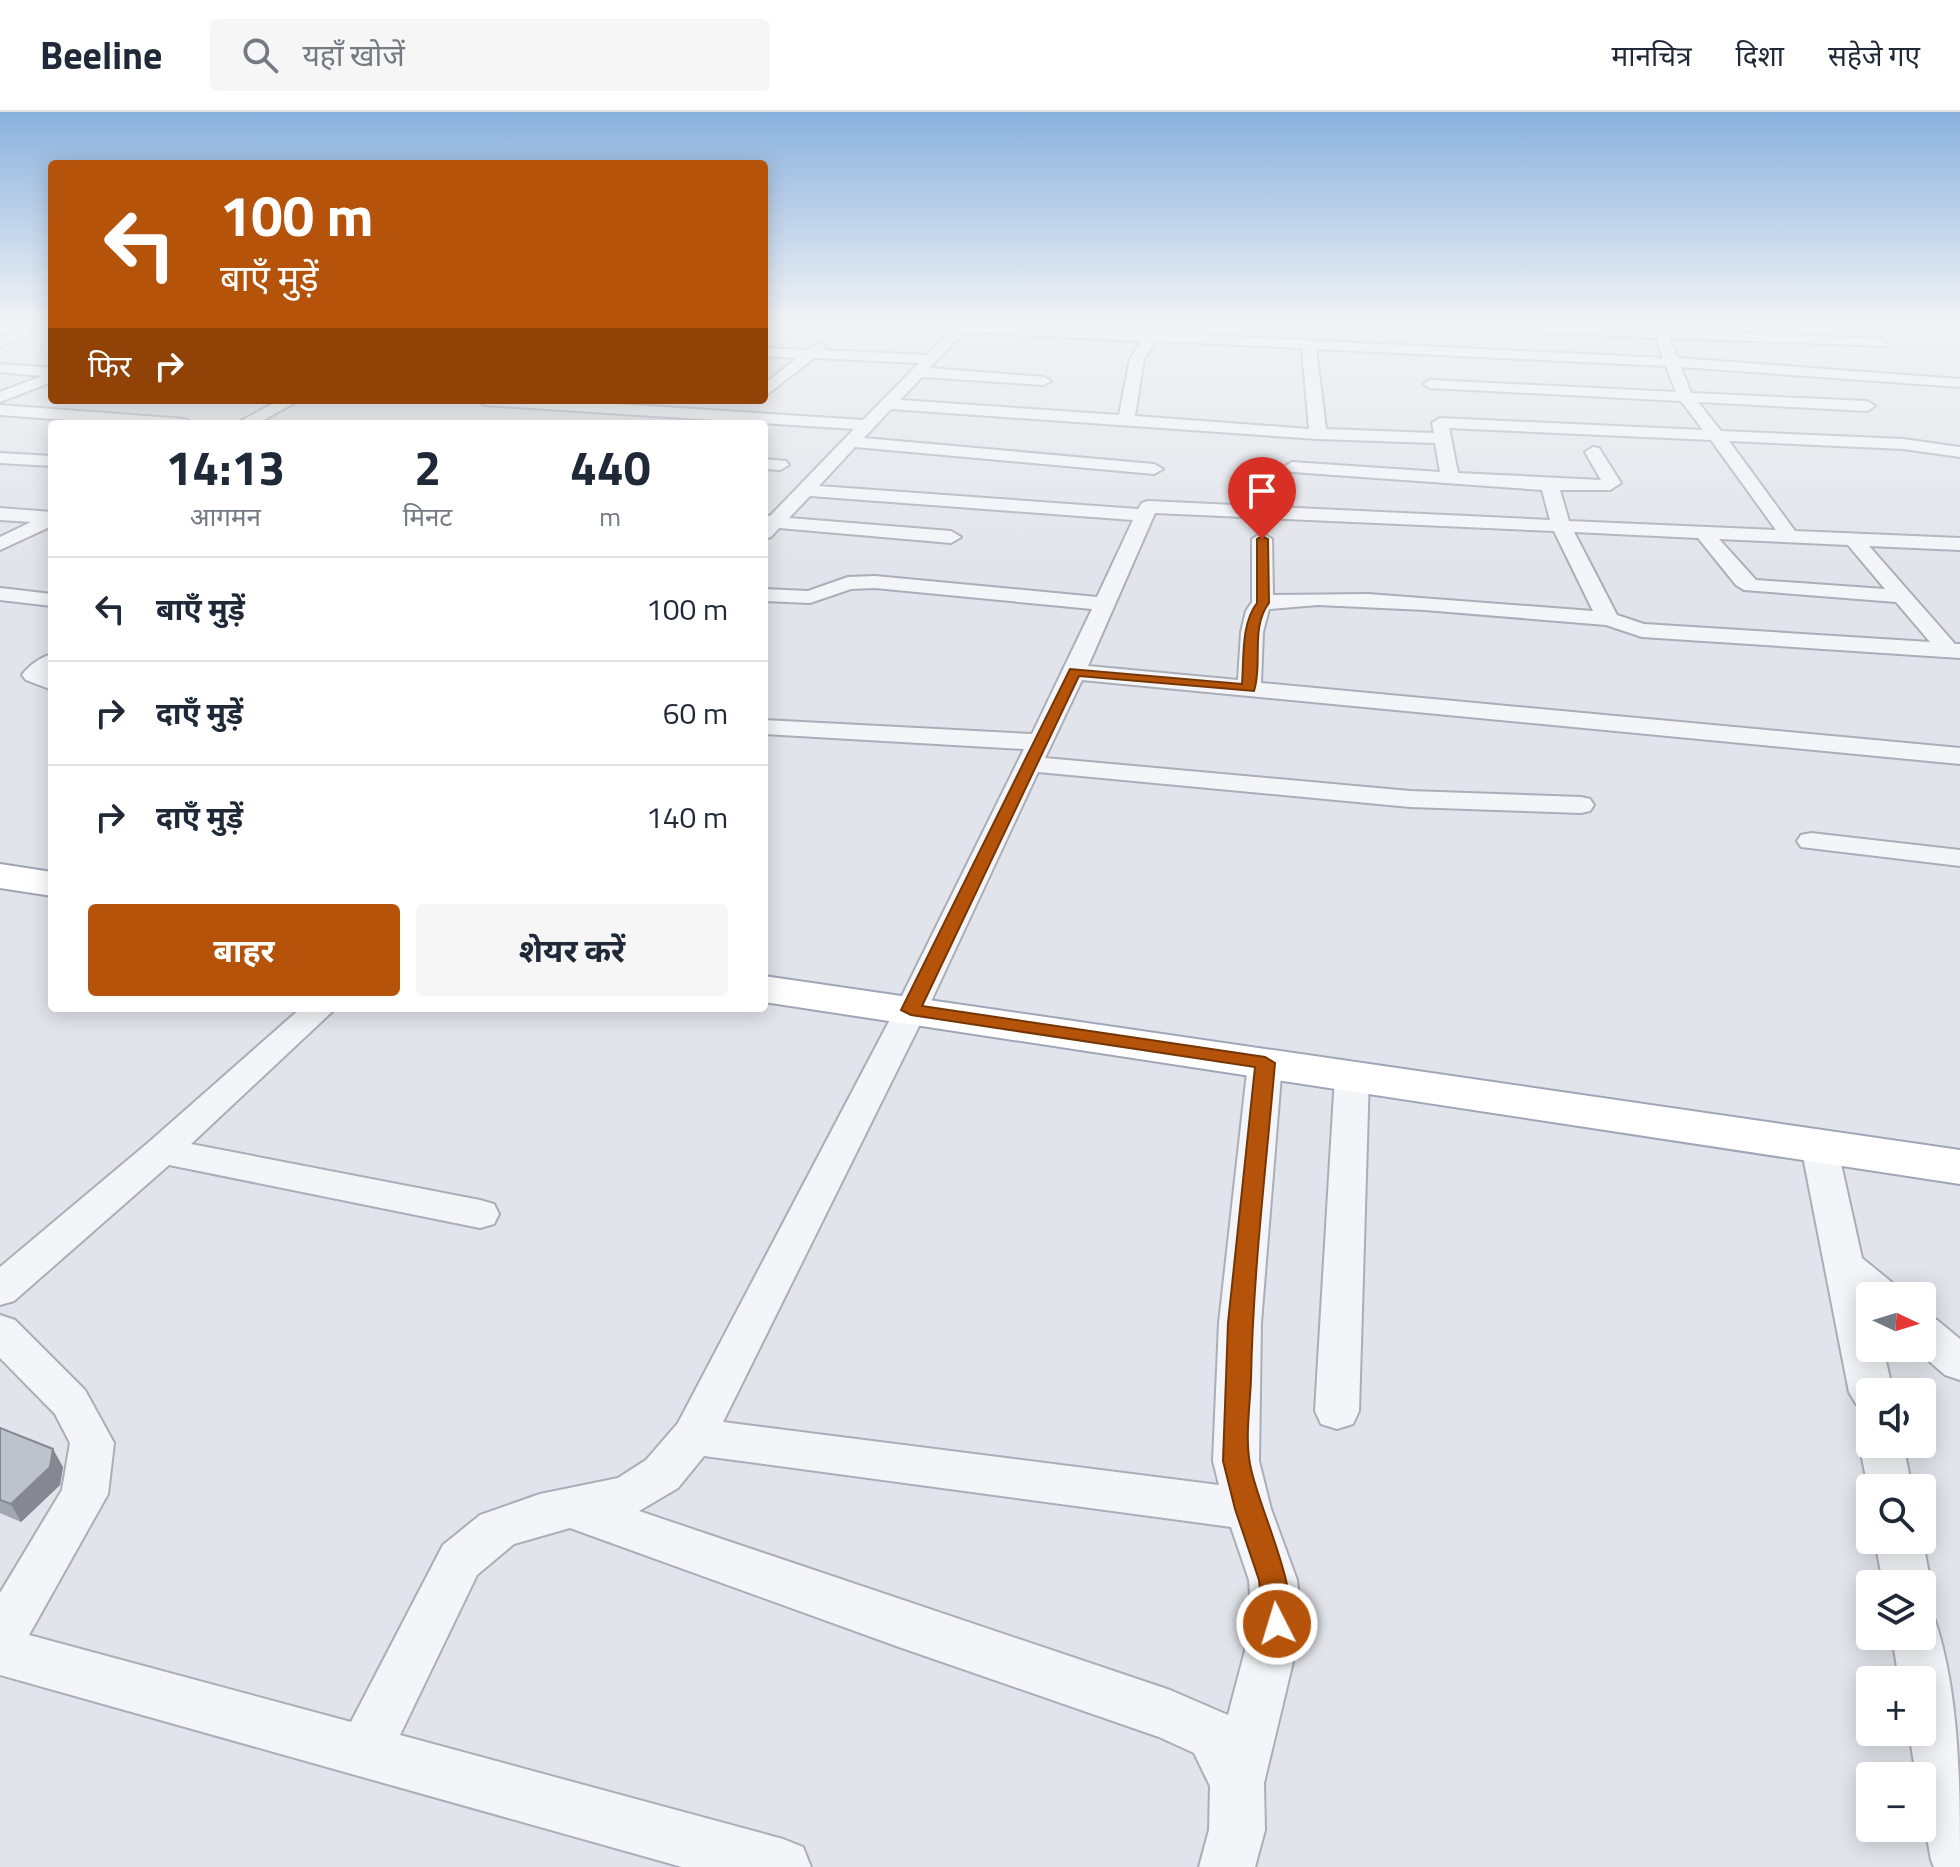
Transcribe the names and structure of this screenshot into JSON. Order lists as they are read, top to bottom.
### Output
{
  "north": "right",
  "page": {
    "header": "Beeline",
    "search": "यहाँ खोजें",
    "nav": ["मानचित्र", "दिशा", "सहेजे गए"],
    "turn": ["100 m", "बाएँ मुड़ें"],
    "then": "फिर",
    "eta": [
      "14:13",
      "आगमन",
      "2",
      "मिनट",
      "440",
      "m"
    ],
    "list": [
      {
        "name": "बाएँ मुड़ें",
        "value": "100 m"
      },
      {
        "name": "दाएँ मुड़ें",
        "value": "60 m"
      },
      {
        "name": "दाएँ मुड़ें",
        "value": "140 m"
      }
    ],
    "buttons": ["बाहर", "शेयर करें"],
    "map_buttons": ["+", "−"]
  }
}
